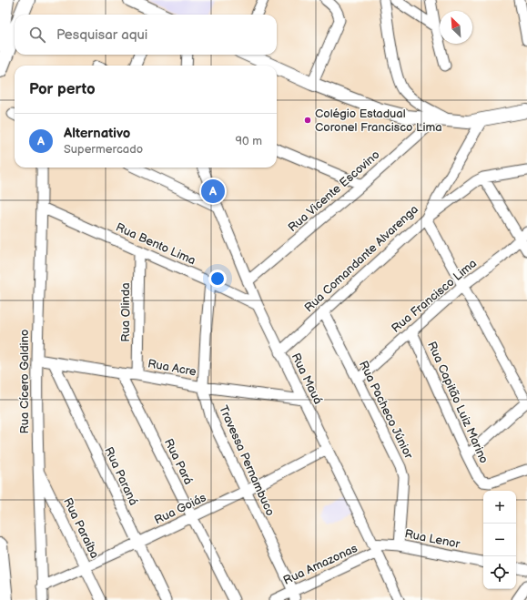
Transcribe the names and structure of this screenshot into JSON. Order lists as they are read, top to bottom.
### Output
{
  "streets": {
    "street": [
      "Rua Vicente Escovino",
      "Rua Bento Lima",
      "Rua Comandante Alvarenga",
      "Rua Francisco Lima",
      "Rua Olinda",
      "Rua Acre",
      "Rua Mauá",
      "Rua Cícero Galdino",
      "Rua Capitão Luiz Marino",
      "Rua Pacheco Júnior",
      "Travessa Pernambuco",
      "Rua Pará",
      "Rua Paraná",
      "Rua Goiás",
      "Rua Paraíba",
      "Rua Lenor",
      "Rua Amazonas"
    ]
  },
  "crossings": [
    ["Rua Vicente Escovino", "Rua Mauá"],
    ["Rua Bento Lima", "Rua Olinda"],
    ["Rua Bento Lima", "Rua Mauá"],
    ["Rua Bento Lima", "Rua Cícero Galdino"],
    ["Rua Bento Lima", "Travessa Pernambuco"],
    ["Rua Comandante Alvarenga", "Rua Mauá"],
    ["Rua Comandante Alvarenga", "Rua Pacheco Júnior"],
    ["Rua Francisco Lima", "Rua Capitão Luiz Marino"],
    ["Rua Francisco Lima", "Rua Pacheco Júnior"],
    ["Rua Olinda", "Rua Acre"],
    ["Rua Acre", "Rua Mauá"],
    ["Rua Acre", "Rua Cícero Galdino"],
    ["Rua Acre", "Travessa Pernambuco"],
    ["Rua Acre", "Rua Pará"],
    ["Rua Acre", "Rua Paraná"],
    ["Rua Mauá", "Rua Goiás"],
    ["Rua Mauá", "Rua Lenor"],
    ["Rua Mauá", "Rua Amazonas"],
    ["Rua Cícero Galdino", "Rua Goiás"],
    ["Rua Cícero Galdino", "Rua Paraíba"],
    ["Rua Pacheco Júnior", "Rua Lenor"],
    ["Travessa Pernambuco", "Rua Goiás"],
    ["Travessa Pernambuco", "Rua Amazonas"],
    ["Rua Pará", "Rua Goiás"],
    ["Rua Paraná", "Rua Goiás"],
    ["Rua Goiás", "Rua Paraíba"],
    ["Rua Lenor", "Rua Amazonas"]
  ],
  "places": ["Colégio Estadual Coronel Francisco Lima"],
  "north": "top left",
  "page": {
    "search": "Pesquisar aqui",
    "heading": "Por perto",
    "list": [
      {
        "mark": "A",
        "name": "Alternativo",
        "note": "Supermercado",
        "value": "90 m"
      }
    ],
    "pins": "A",
    "map_buttons": ["+", "−"]
  }
}
